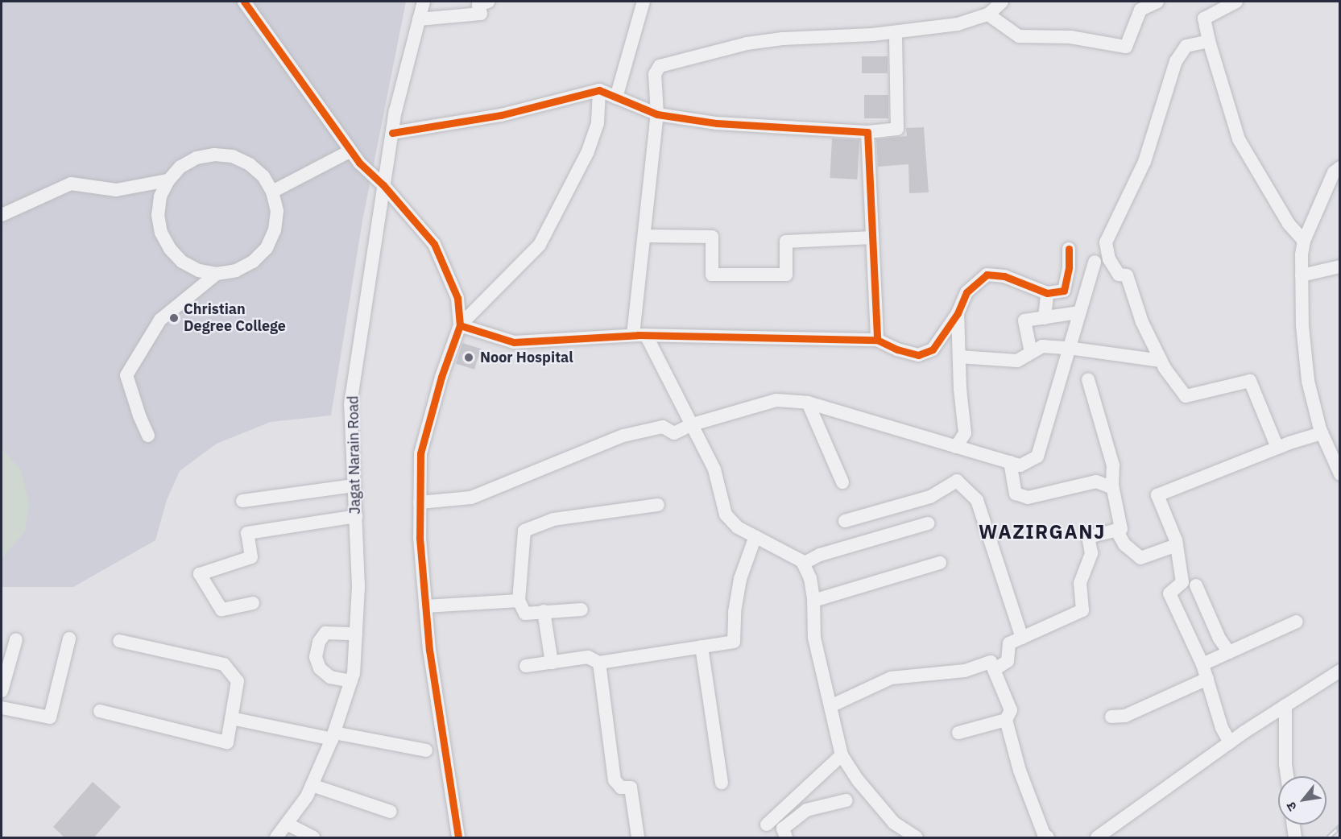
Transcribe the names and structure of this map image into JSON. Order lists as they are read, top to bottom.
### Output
{
  "streets": {
    "street": ["Jagat Narain Road"]
  },
  "districts": ["WAZIRGANJ"],
  "places": ["Christian Degree College", "Noor Hospital"],
  "north": "bottom left"
}
